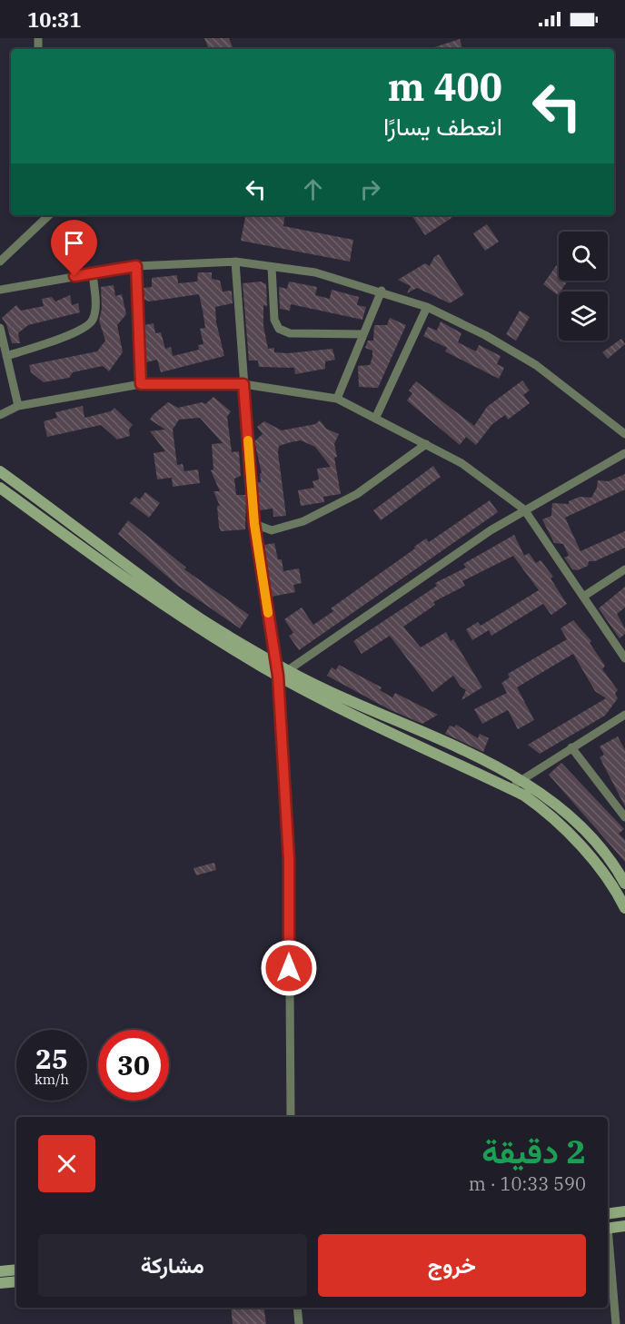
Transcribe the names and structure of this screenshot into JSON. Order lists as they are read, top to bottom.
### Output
{
  "page": {
    "status": "10:31",
    "turn": ["400 m", "انعطف يسارًا"],
    "speed": "25 km/h",
    "limit": "30",
    "heading": ["2 دقيقة", "590 m · 10:33"],
    "buttons": ["خروج", "مشاركة"]
  }
}
